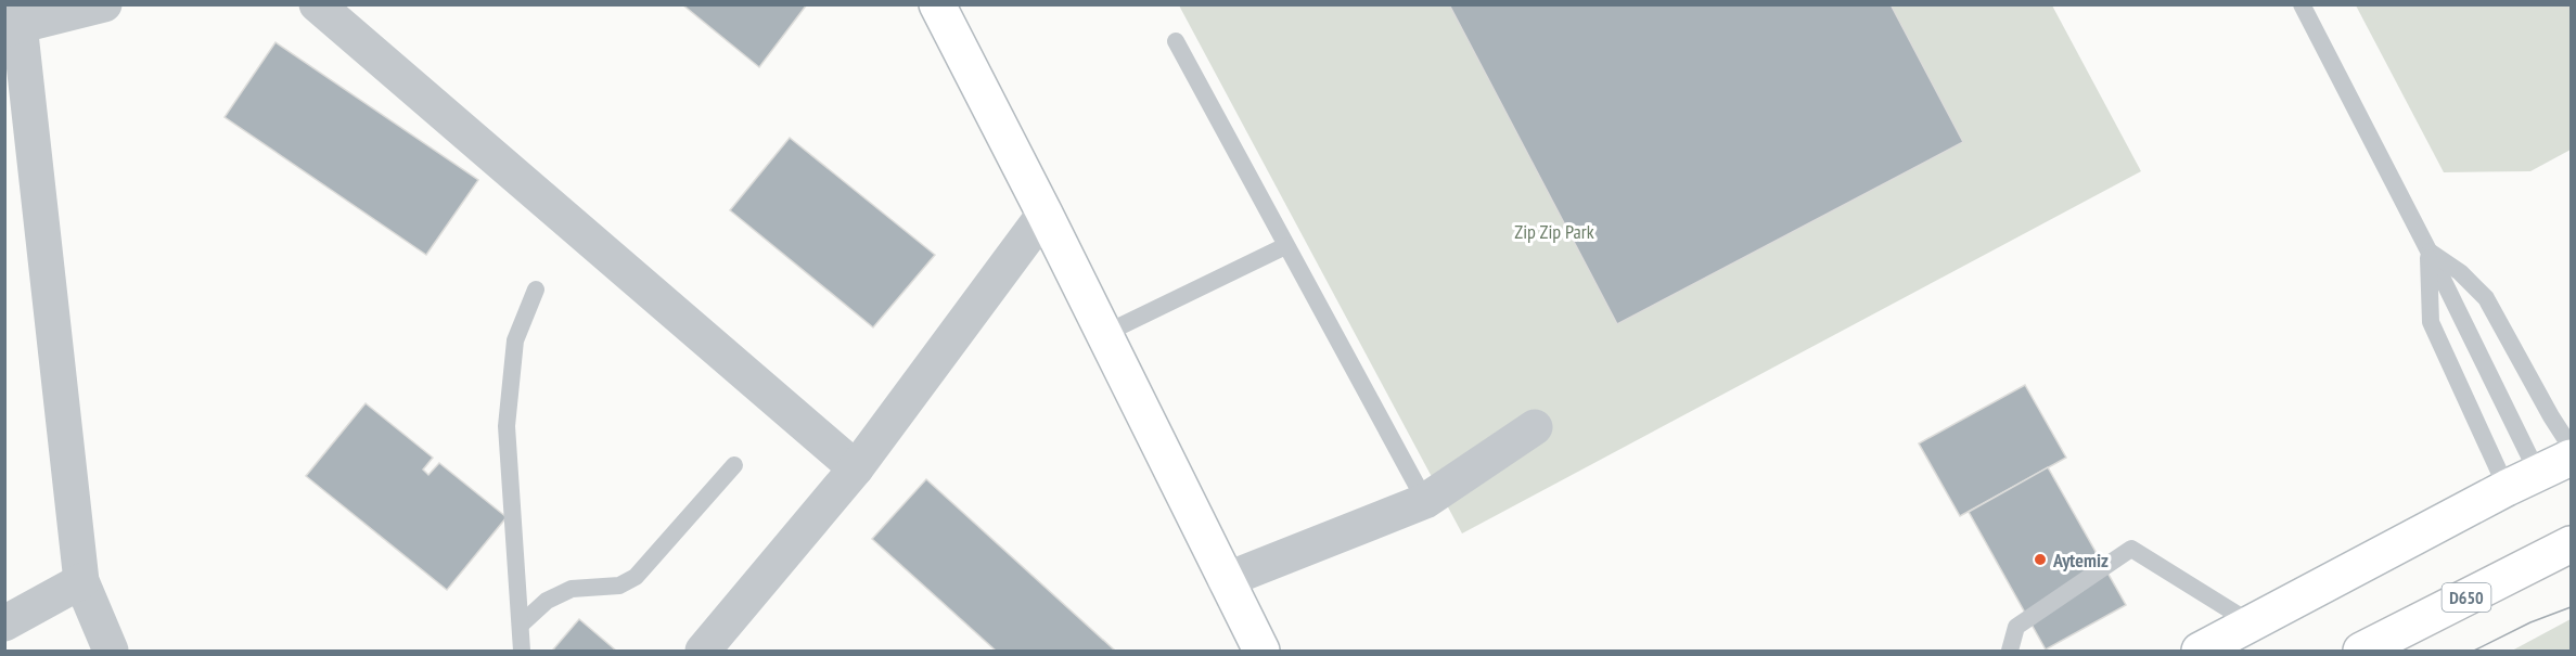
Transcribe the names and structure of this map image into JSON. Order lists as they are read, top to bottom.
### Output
{
  "streets": {
    "main road": ["D650"]
  },
  "parks": ["Zip Zip Park"],
  "places": ["Aytemiz"]
}
